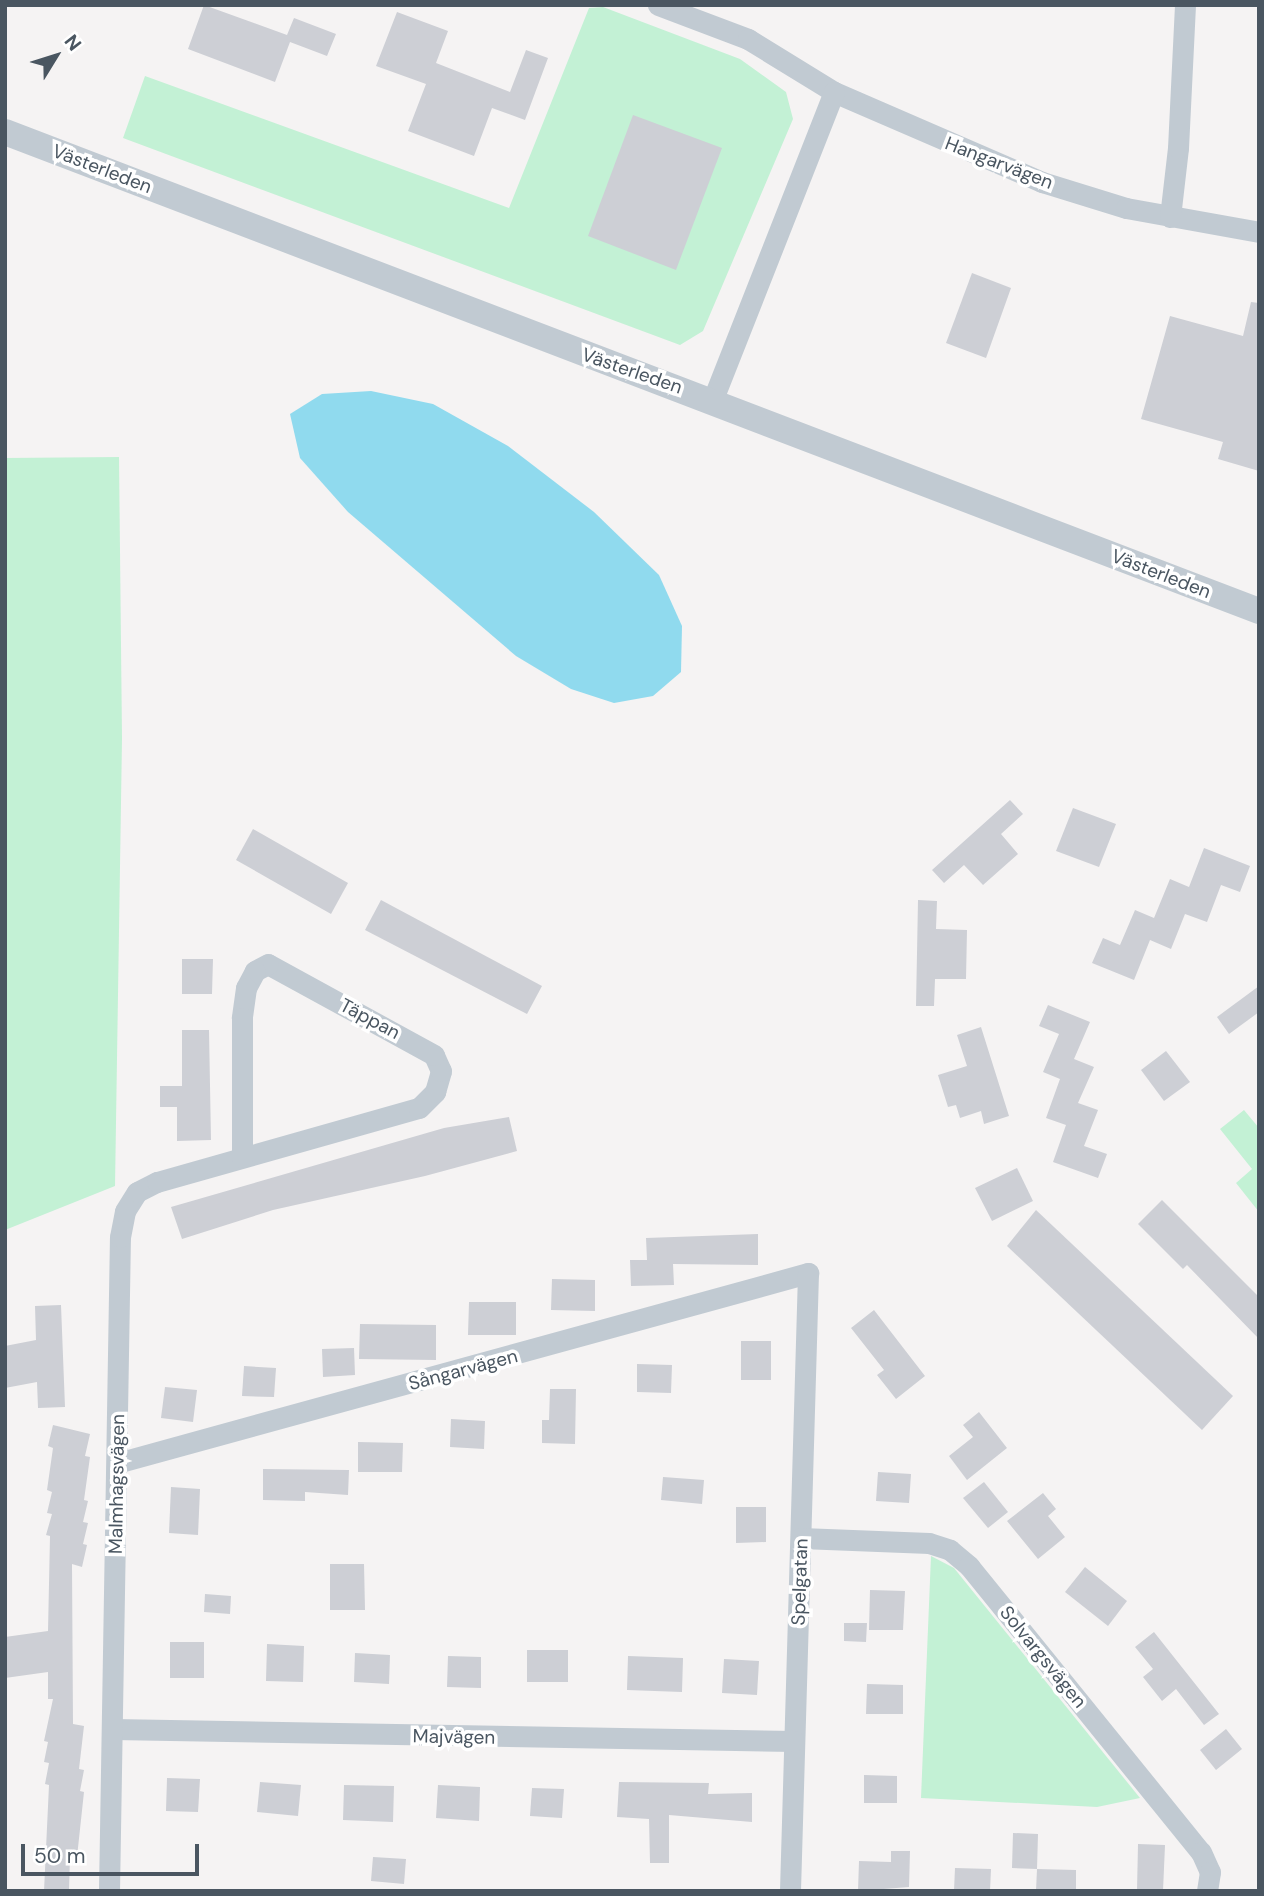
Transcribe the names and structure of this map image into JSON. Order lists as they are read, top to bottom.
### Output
{
  "streets": {
    "street": [
      "Hangarvägen",
      "Västerleden",
      "Täppan",
      "Sångarvägen",
      "Malmhagsvägen",
      "Spelgatan",
      "Solvargsvägen",
      "Majvägen"
    ]
  },
  "crossings": [
    ["Täppan", "Malmhagsvägen"],
    ["Sångarvägen", "Malmhagsvägen"],
    ["Sångarvägen", "Spelgatan"],
    ["Malmhagsvägen", "Majvägen"],
    ["Spelgatan", "Solvargsvägen"],
    ["Spelgatan", "Majvägen"]
  ],
  "scale_bar": "50 m",
  "north": "top right"
}
